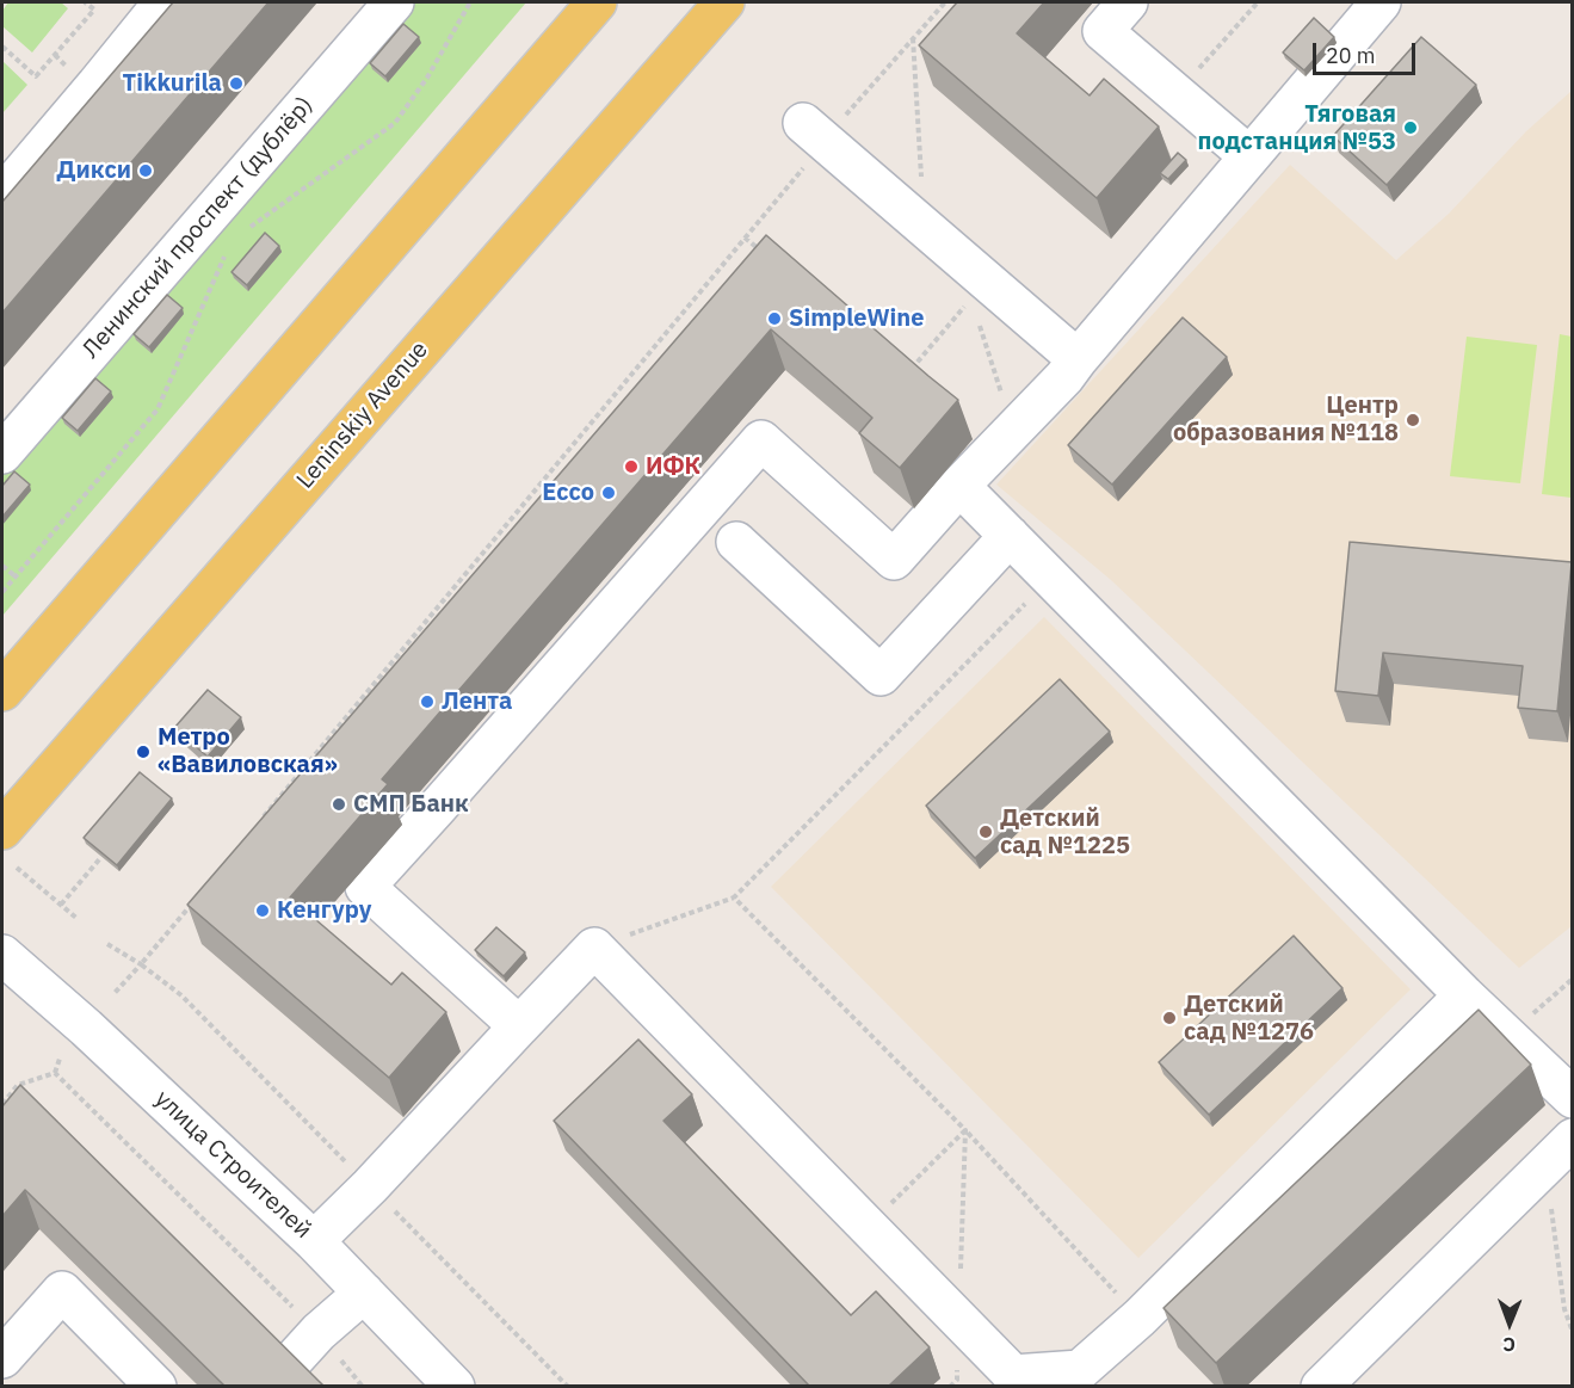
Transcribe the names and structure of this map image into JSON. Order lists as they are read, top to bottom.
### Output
{
  "streets": {
    "main road": ["Leninskiy Avenue"],
    "street": ["Ленинский проспект (дублёр)", "улица Строителей"]
  },
  "places": [
    "Tikkurila",
    "Тяговая подстанция №53",
    "Дикси",
    "SimpleWine",
    "Центр образования №118",
    "ИФК",
    "Ecco",
    "Лента",
    "Метро «Вавиловская»",
    "СМП Банк",
    "Детский сад №1225",
    "Кенгуру",
    "Детский сад №1276"
  ],
  "scale_bar": "20 m",
  "north": "bottom"
}
